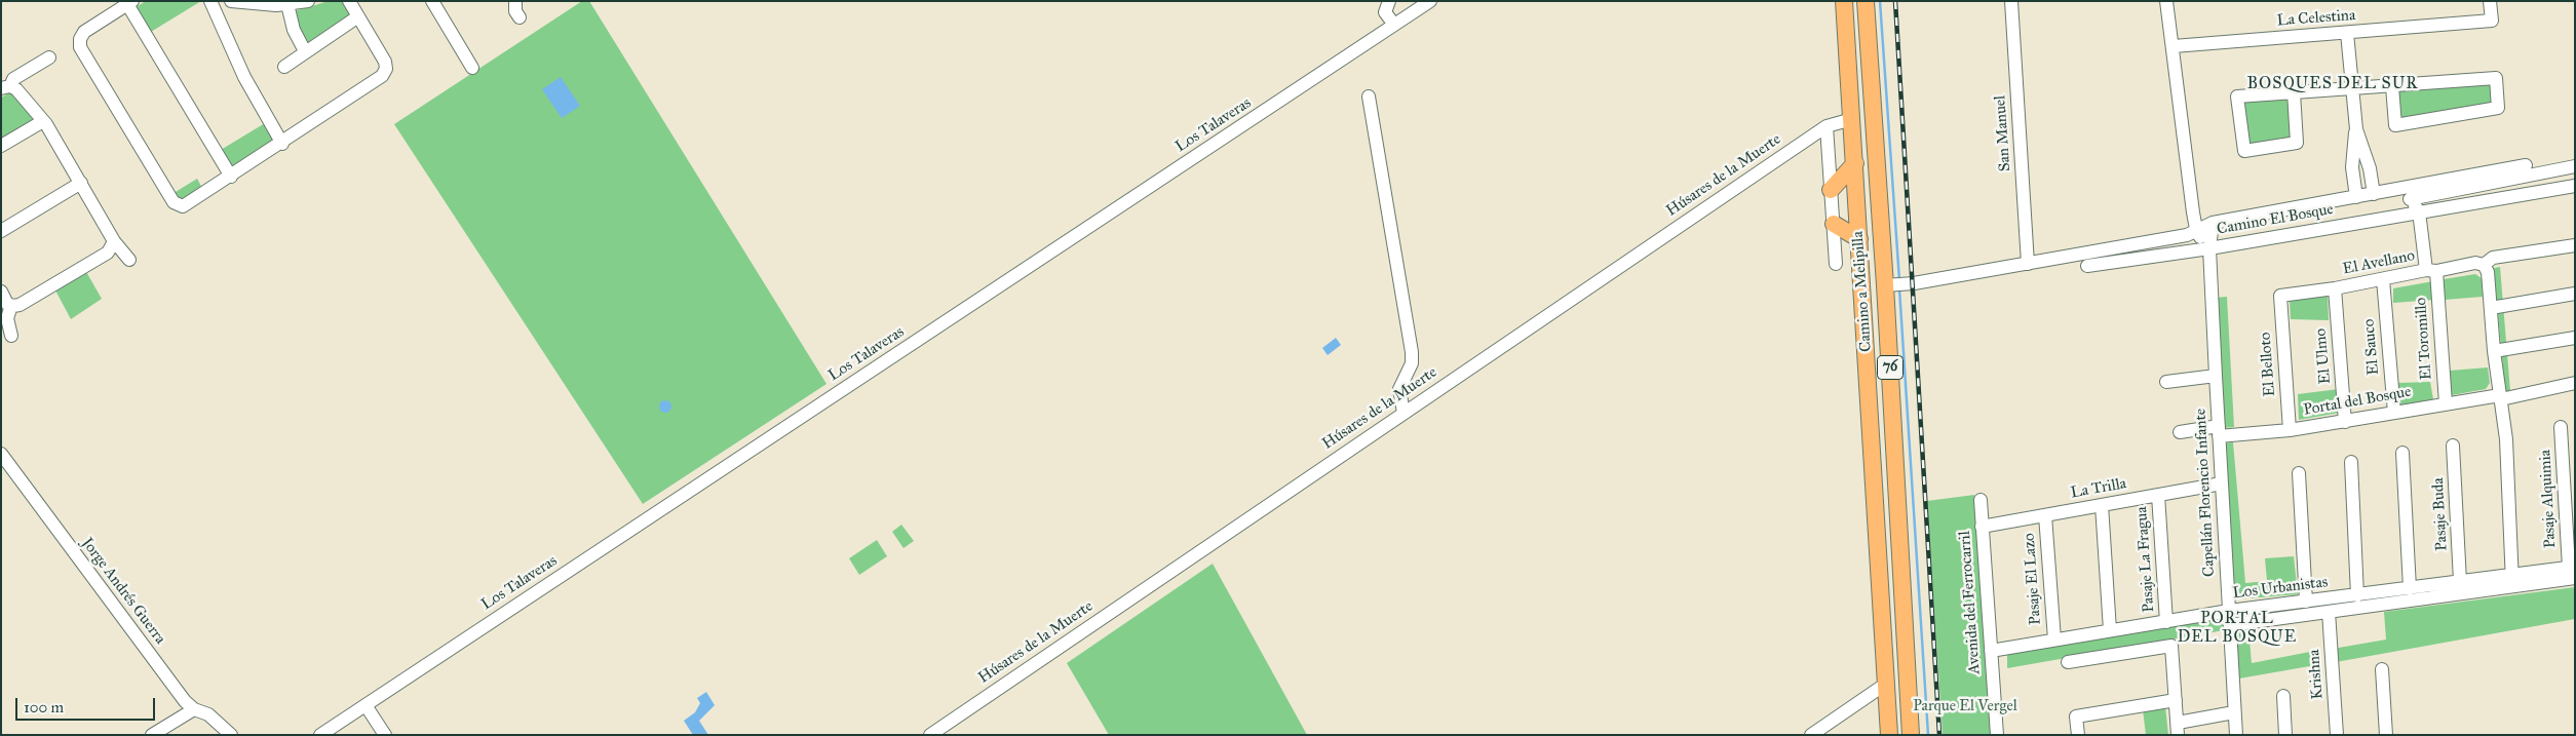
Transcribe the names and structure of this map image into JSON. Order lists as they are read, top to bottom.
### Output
{
  "streets": {
    "main road": ["Camino a Melipilla", "76"],
    "street": [
      "La Celestina",
      "Los Talaveras",
      "San Manuel",
      "Húsares de la Muerte",
      "Camino El Bosque",
      "El Avellano",
      "El Toromillo",
      "El Sauco",
      "El Ulmo",
      "El Belloto",
      "Portal del Bosque",
      "La Trilla",
      "Capellán Florencio Infante",
      "Pasaje Alquimia",
      "Pasaje Buda",
      "Pasaje La Fragua",
      "Pasaje El Lazo",
      "Los Urbanistas",
      "Jorge Andrés Guerra",
      "Avenida del Ferrocarril",
      "Krishna"
    ]
  },
  "crossings": [
    ["San Manuel", "Camino El Bosque"],
    ["Húsares de la Muerte", "Camino a Melipilla"],
    ["Camino El Bosque", "Camino a Melipilla"],
    ["Camino El Bosque", "El Toromillo"],
    ["Camino El Bosque", "Capellán Florencio Infante"],
    ["El Avellano", "El Toromillo"],
    ["El Avellano", "El Sauco"],
    ["El Avellano", "El Ulmo"],
    ["El Avellano", "El Belloto"],
    ["El Toromillo", "Portal del Bosque"],
    ["El Sauco", "Portal del Bosque"],
    ["El Ulmo", "Portal del Bosque"],
    ["El Belloto", "Portal del Bosque"],
    ["Portal del Bosque", "Capellán Florencio Infante"],
    ["La Trilla", "Capellán Florencio Infante"],
    ["La Trilla", "Pasaje La Fragua"],
    ["La Trilla", "Pasaje El Lazo"],
    ["La Trilla", "Avenida del Ferrocarril"],
    ["Capellán Florencio Infante", "Los Urbanistas"],
    ["Pasaje Alquimia", "Los Urbanistas"],
    ["Pasaje Buda", "Los Urbanistas"],
    ["Pasaje La Fragua", "Los Urbanistas"],
    ["Pasaje El Lazo", "Los Urbanistas"],
    ["Los Urbanistas", "Avenida del Ferrocarril"],
    ["Los Urbanistas", "Krishna"]
  ],
  "districts": ["BOSQUES DEL SUR", "PORTAL DEL BOSQUE"],
  "parks": ["Parque El Vergel"],
  "scale_bar": "100 m"
}
